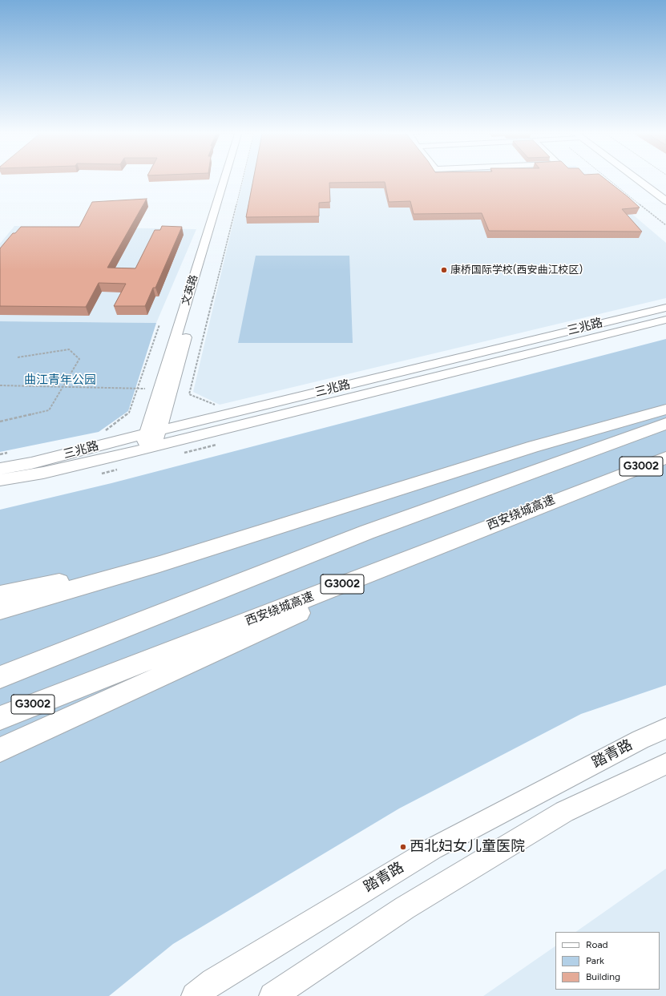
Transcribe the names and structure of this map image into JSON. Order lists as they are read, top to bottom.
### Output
{
  "streets": {
    "main road": ["G3002", "西安绕城高速"],
    "street": ["文英路", "三兆路", "踏青路"]
  },
  "crossings": [
    ["文英路", "三兆路"]
  ],
  "parks": ["曲江青年公园"],
  "places": ["康桥国际学校(西安曲江校区)", "西北妇女儿童医院"],
  "legend": ["Road", "Park", "Building"]
}
